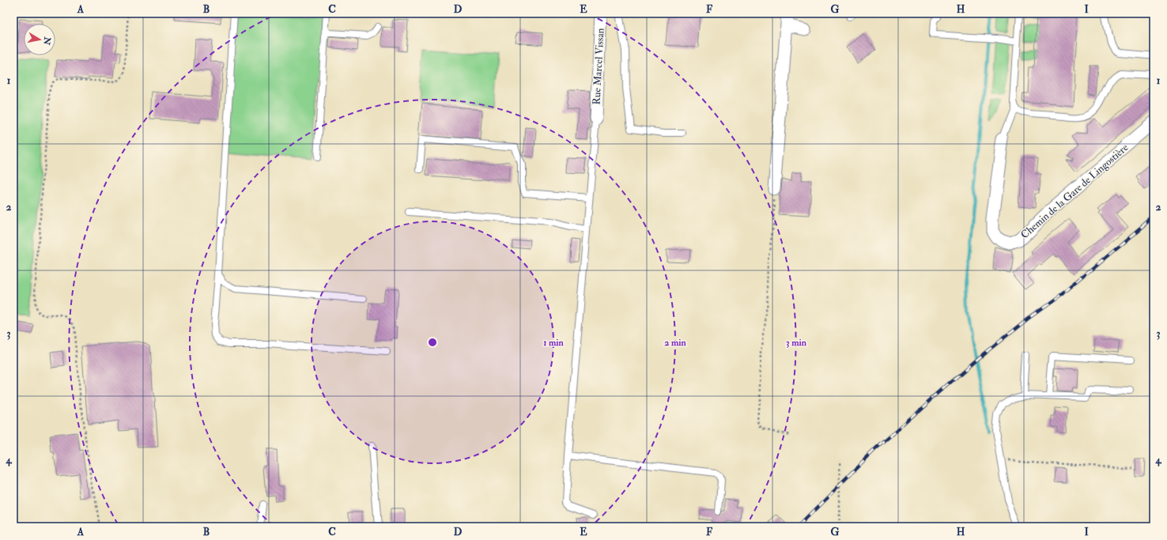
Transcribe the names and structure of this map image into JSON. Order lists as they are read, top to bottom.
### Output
{
  "streets": {
    "street": ["Rue Marcel Vissan", "Chemin de la Gare de Lingostière"]
  },
  "north": "right",
  "grid": {
    "columns": [
      "A",
      "B",
      "C",
      "D",
      "E",
      "F",
      "G",
      "H",
      "I"
    ],
    "rows": [
      "1",
      "2",
      "3",
      "4"
    ]
  },
  "rings": ["1 min", "2 min", "3 min"]
}
